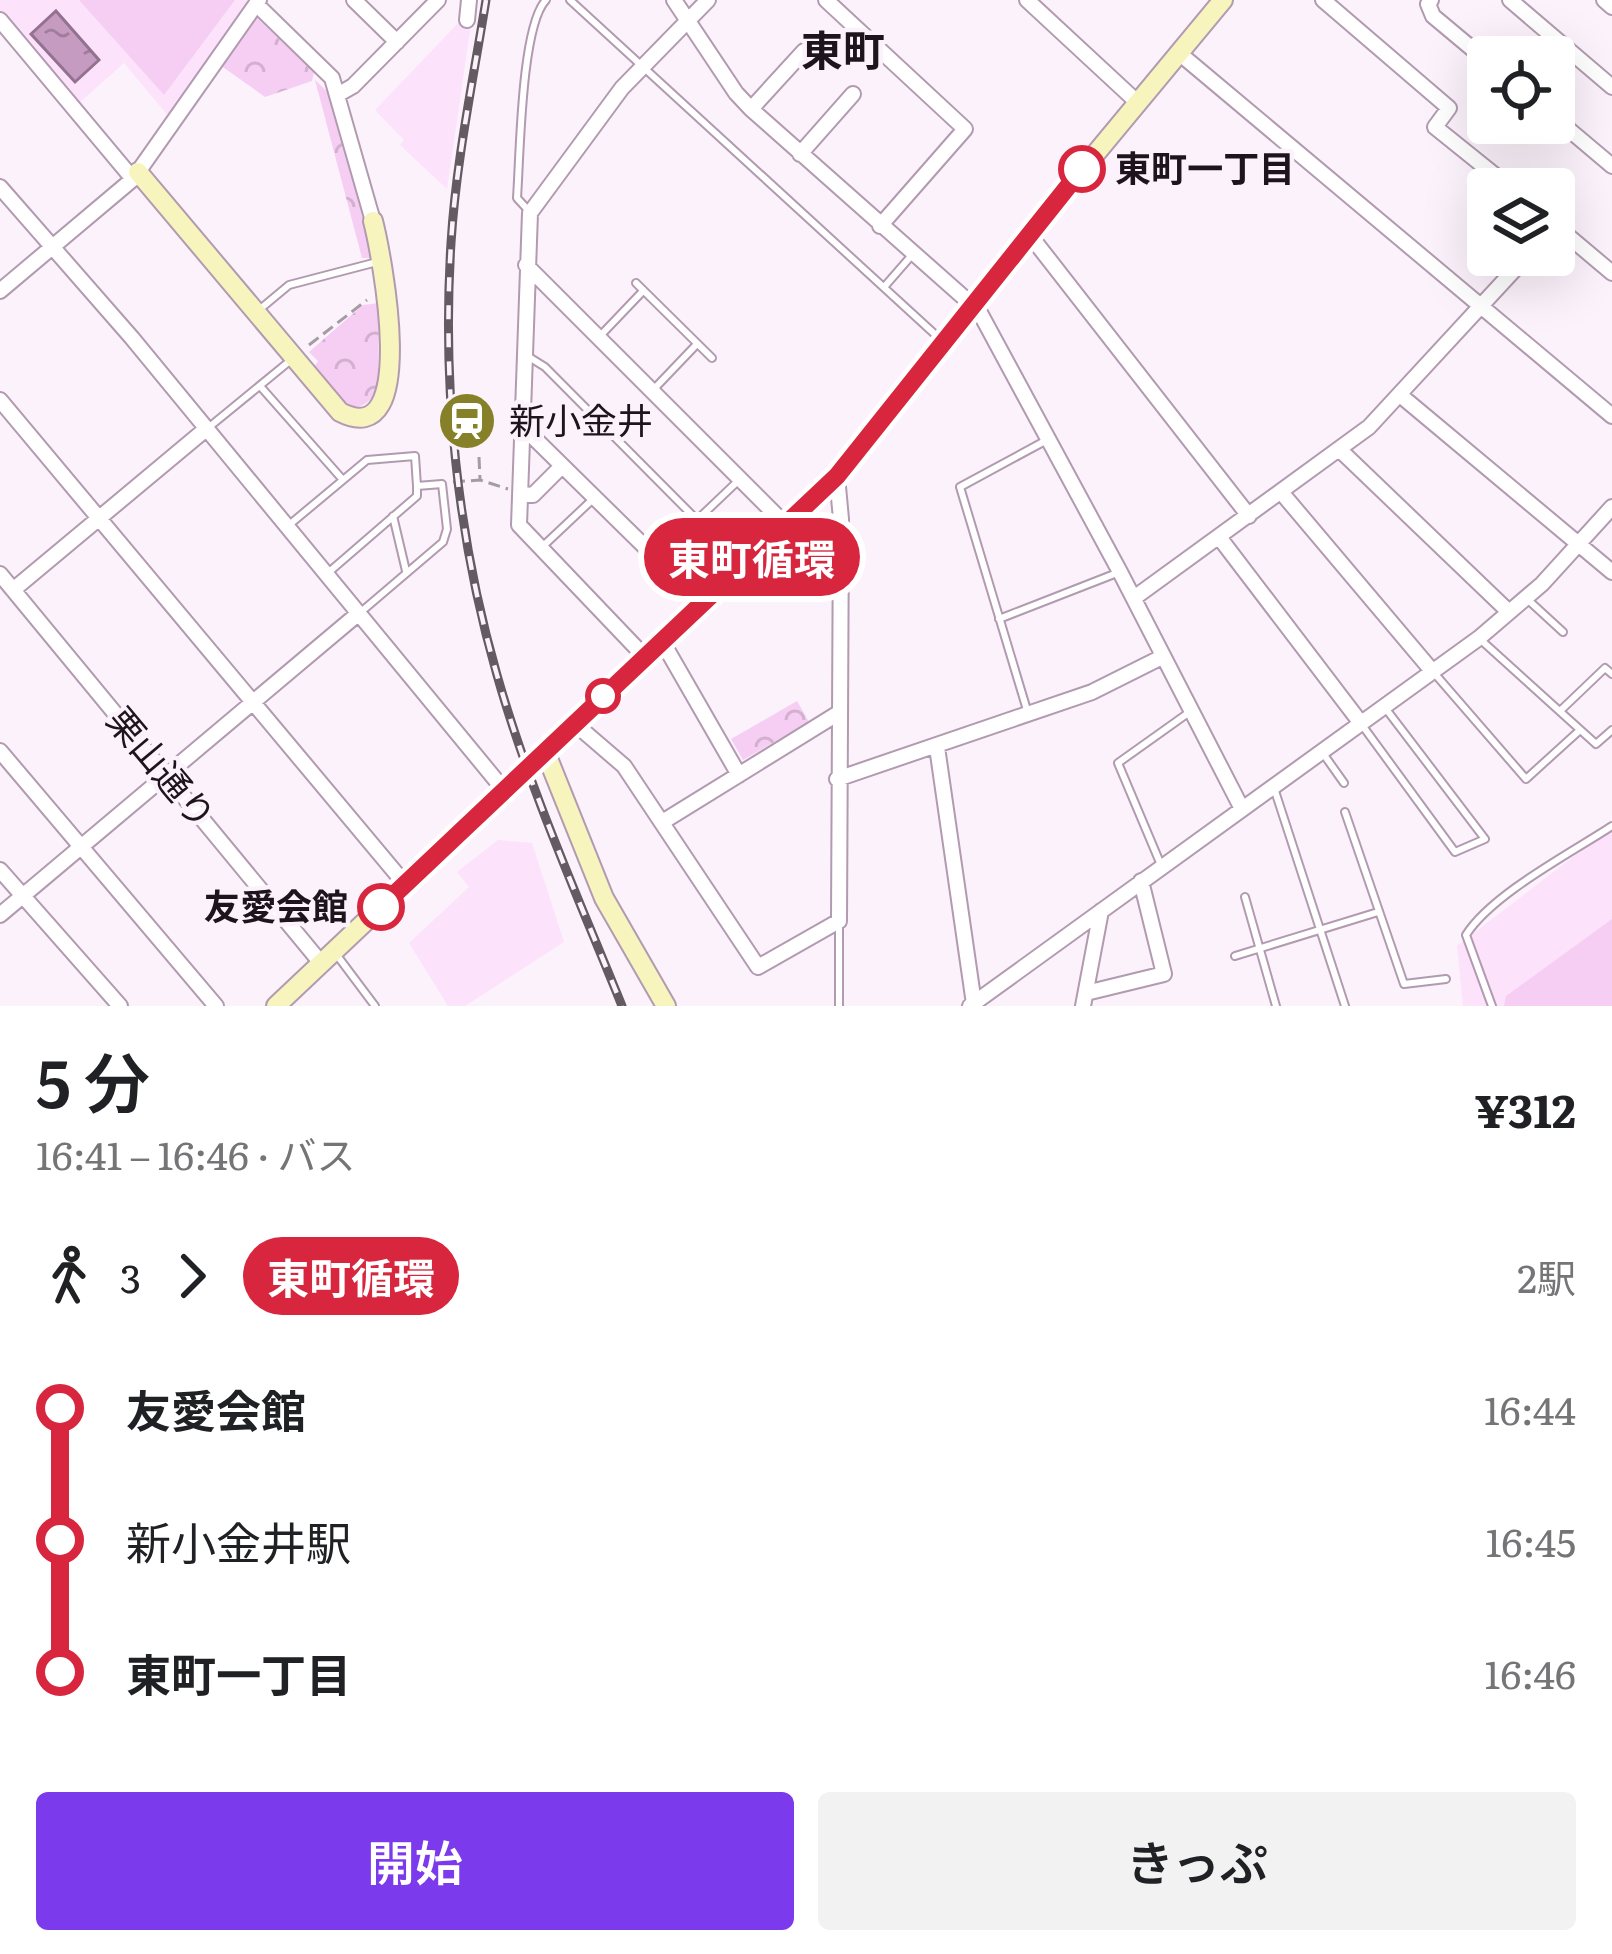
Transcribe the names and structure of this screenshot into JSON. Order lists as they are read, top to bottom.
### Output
{
  "streets": {
    "street": ["栗山通り"]
  },
  "districts": ["東町"],
  "places": {
    "other": ["東町一丁目", "友愛会館"],
    "station": ["新小金井"]
  },
  "lines": ["bus line 東町循環"],
  "page": {
    "on_map": "東町循環",
    "heading": ["5 分", "16:41 – 16:46 · バス", "¥312"],
    "legs": ["3", "東町循環", "2駅"],
    "list": [
      {
        "name": "友愛会館",
        "value": "16:44"
      },
      {
        "name": "新小金井駅",
        "value": "16:45"
      },
      {
        "name": "東町一丁目",
        "value": "16:46"
      }
    ],
    "buttons": ["開始", "きっぷ"]
  }
}
